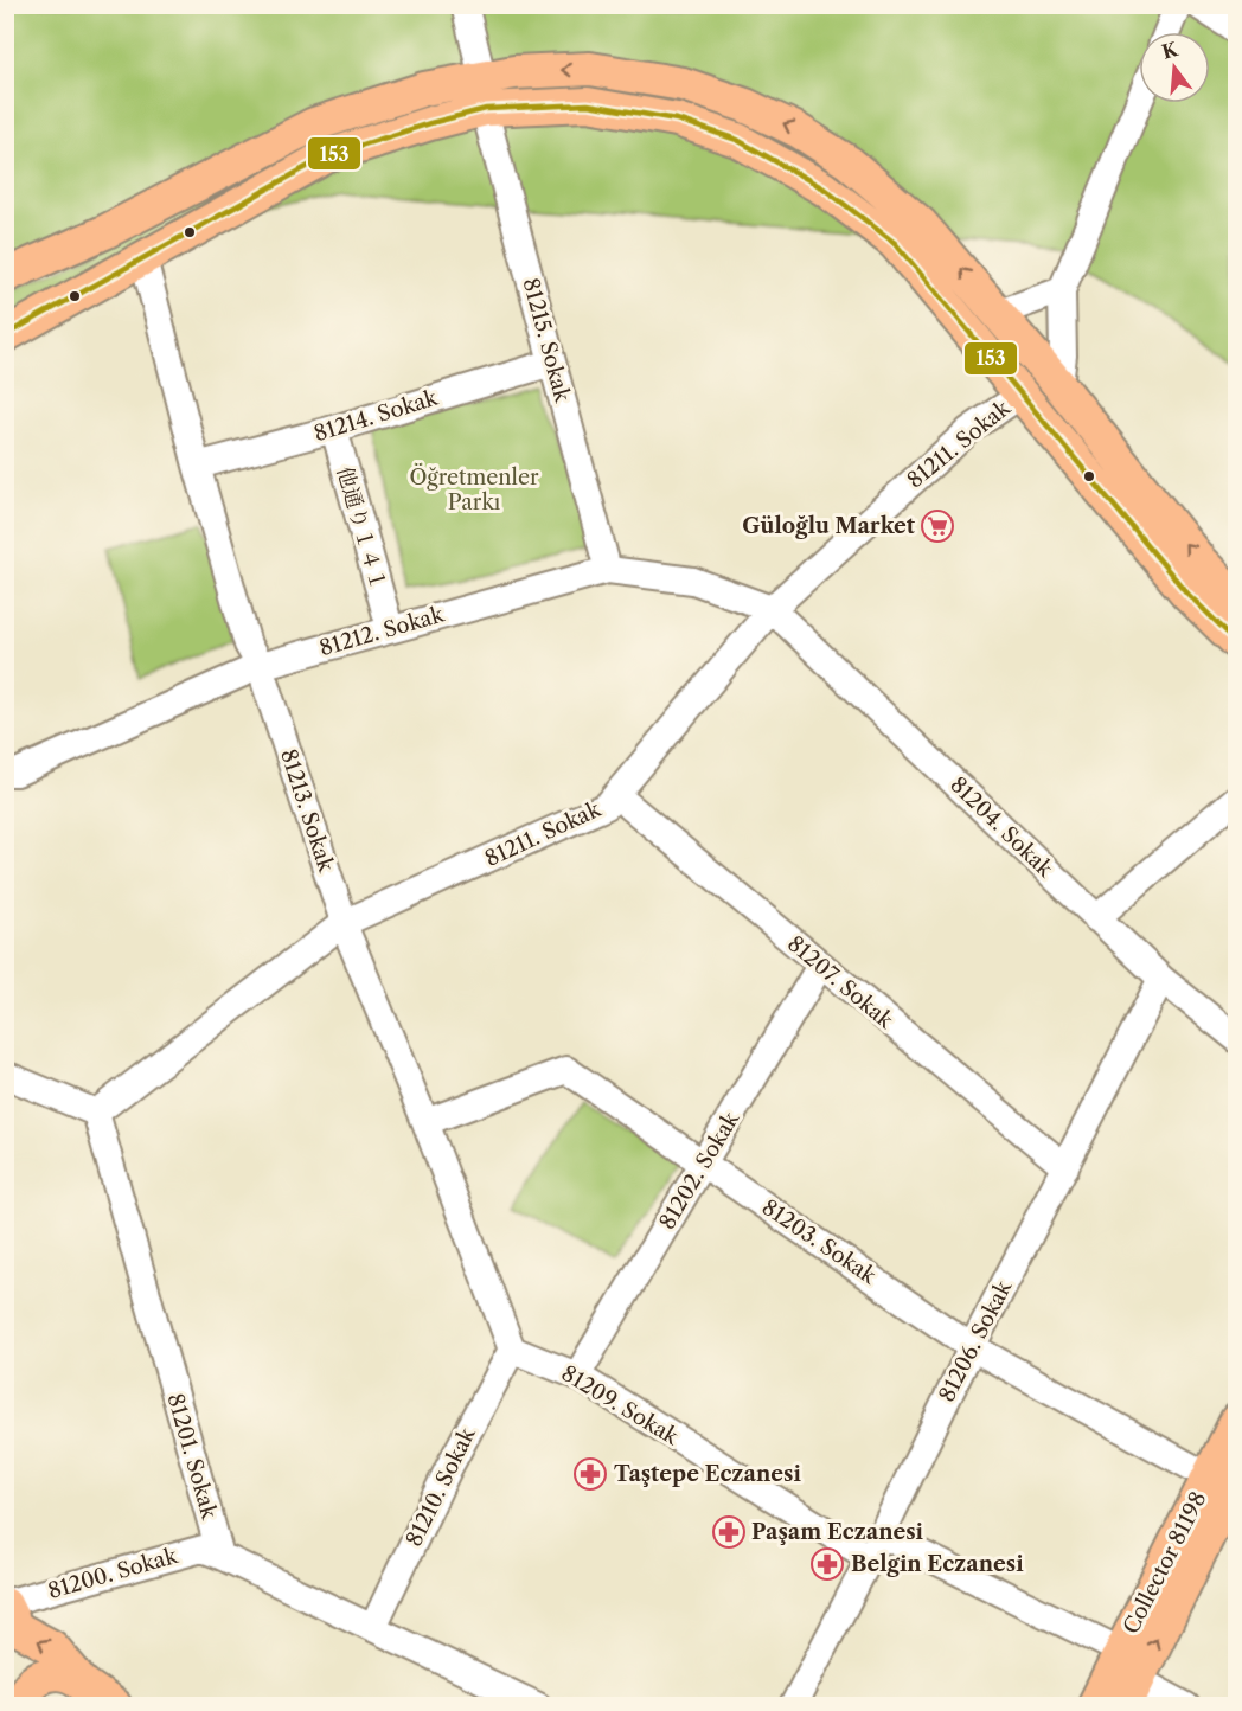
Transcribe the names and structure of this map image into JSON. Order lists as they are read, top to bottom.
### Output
{
  "streets": {
    "main road": ["Collector 81198"],
    "street": [
      "81215. Sokak",
      "81214. Sokak",
      "81211. Sokak",
      "他通り１４１",
      "81212. Sokak",
      "81213. Sokak",
      "81204. Sokak",
      "81207. Sokak",
      "81202. Sokak",
      "81203. Sokak",
      "81206. Sokak",
      "81209. Sokak",
      "81201. Sokak",
      "81210. Sokak",
      "81200. Sokak"
    ]
  },
  "crossings": [
    ["81215. Sokak", "81214. Sokak"],
    ["81215. Sokak", "81212. Sokak"],
    ["81214. Sokak", "他通り１４１"],
    ["81214. Sokak", "81213. Sokak"],
    ["81211. Sokak", "81212. Sokak"],
    ["81211. Sokak", "81213. Sokak"],
    ["81211. Sokak", "81204. Sokak"],
    ["81211. Sokak", "81207. Sokak"],
    ["81211. Sokak", "81201. Sokak"],
    ["他通り１４１", "81212. Sokak"],
    ["81212. Sokak", "81213. Sokak"],
    ["81212. Sokak", "81204. Sokak"],
    ["81213. Sokak", "81203. Sokak"],
    ["81213. Sokak", "81209. Sokak"],
    ["81213. Sokak", "81210. Sokak"],
    ["81204. Sokak", "81206. Sokak"],
    ["81207. Sokak", "81202. Sokak"],
    ["81207. Sokak", "81206. Sokak"],
    ["81202. Sokak", "81203. Sokak"],
    ["81202. Sokak", "81209. Sokak"],
    ["81203. Sokak", "81206. Sokak"],
    ["81203. Sokak", "Collector 81198"],
    ["81206. Sokak", "81209. Sokak"],
    ["81209. Sokak", "81210. Sokak"],
    ["81201. Sokak", "81200. Sokak"]
  ],
  "parks": ["Öğretmenler Parkı"],
  "places": {
    "supermarket": ["Güloğlu Market"],
    "pharmacy": ["Taştepe Eczanesi", "Paşam Eczanesi", "Belgin Eczanesi"]
  },
  "lines": ["transit line 153"],
  "north": "top"
}
